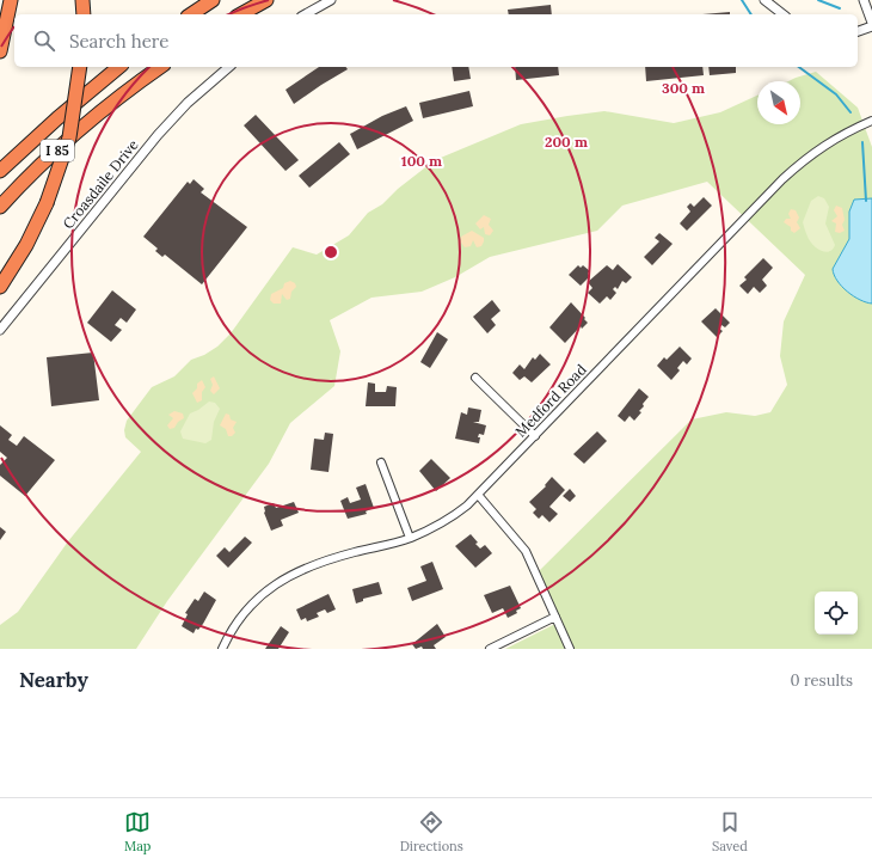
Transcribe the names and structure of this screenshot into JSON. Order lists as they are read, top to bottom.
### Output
{
  "streets": {
    "highway": ["I 85"],
    "street": ["Croasdaile Drive", "Medford Road"]
  },
  "north": "bottom right",
  "page": {
    "search": "Search here",
    "heading": ["Nearby", "0 results"],
    "nav": ["Map", "Directions", "Saved"]
  },
  "rings": ["300 m", "200 m", "100 m"]
}
